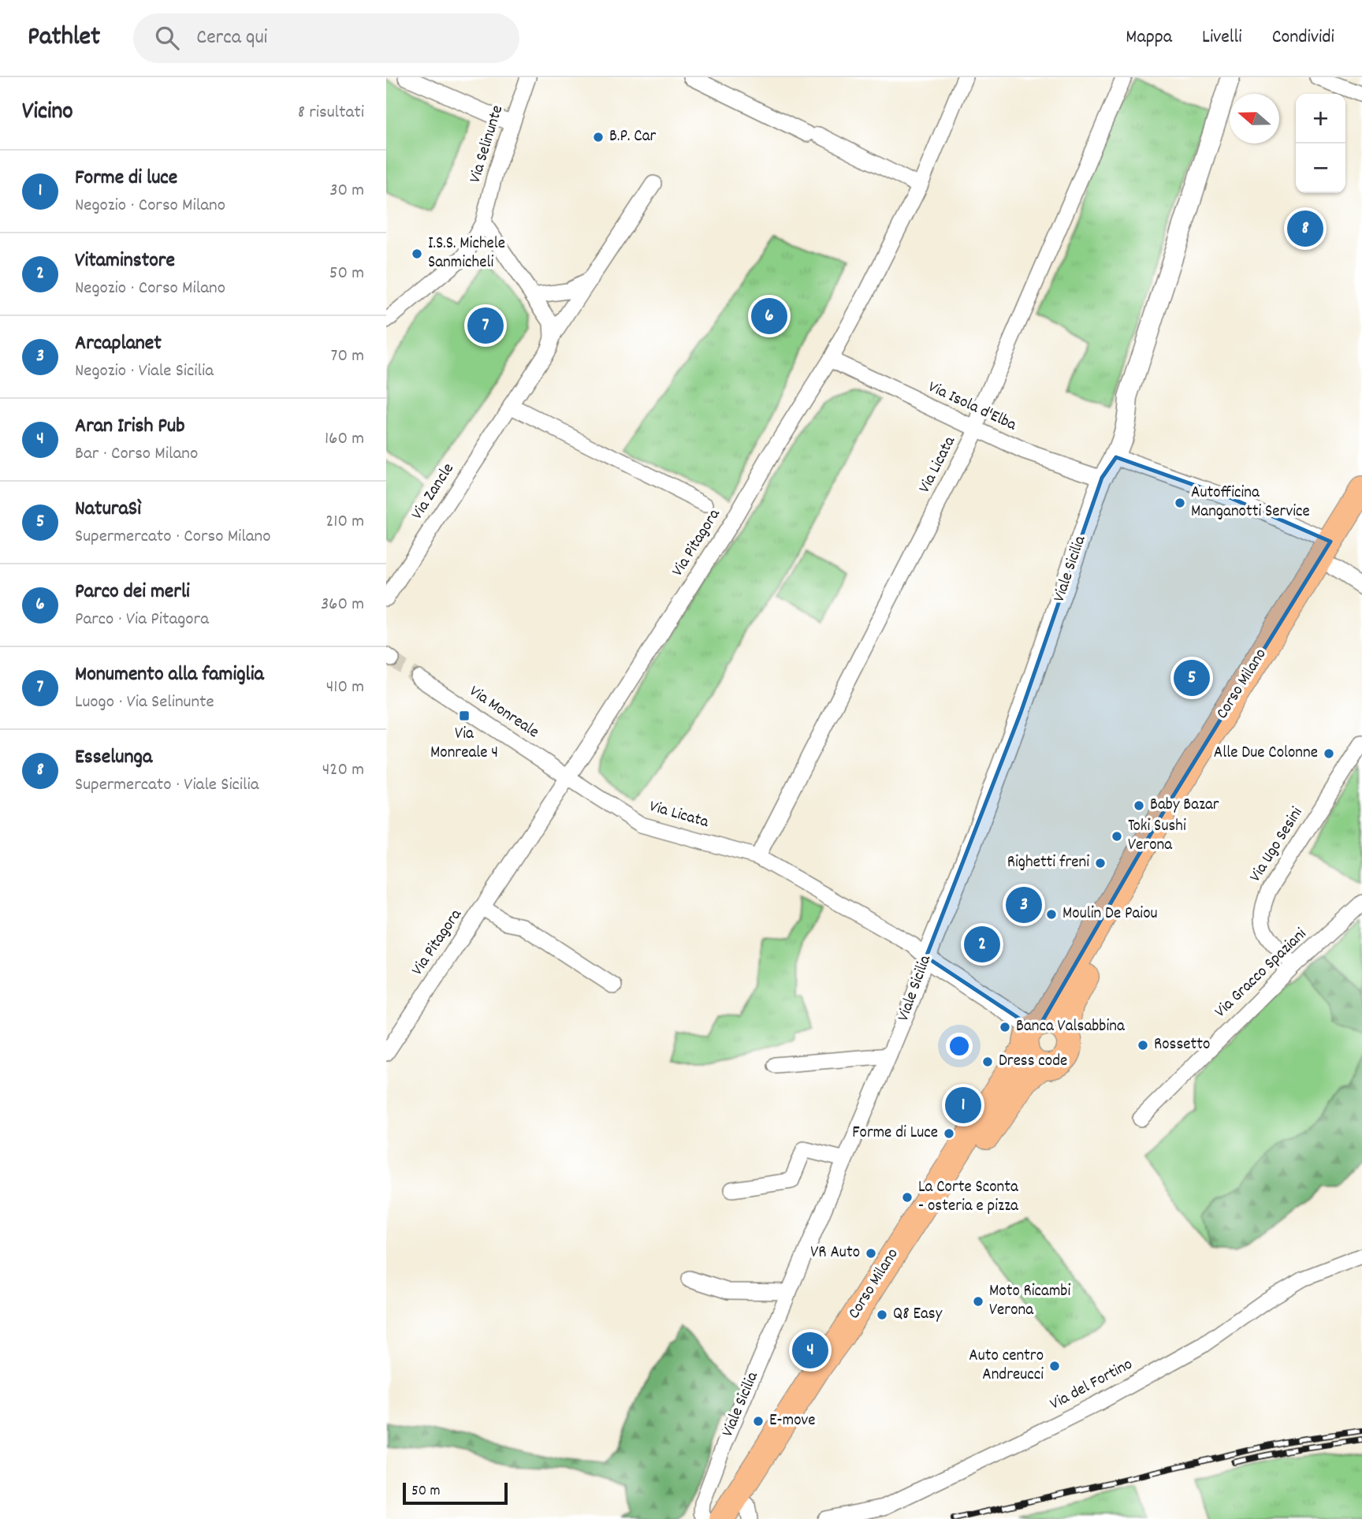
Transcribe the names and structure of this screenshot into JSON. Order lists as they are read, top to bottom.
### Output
{
  "streets": {
    "main road": ["Corso Milano"],
    "street": [
      "Via Selinunte",
      "Via Isola d'Elba",
      "Via Licata",
      "Via Zancle",
      "Via Pitagora",
      "Viale Sicilia",
      "Via Monreale",
      "Via Ugo Sesini",
      "Via Gracco Spaziani",
      "Via del Fortino"
    ]
  },
  "crossings": [
    ["Via Isola d'Elba", "Via Licata"],
    ["Via Isola d'Elba", "Via Pitagora"],
    ["Via Isola d'Elba", "Viale Sicilia"],
    ["Via Licata", "Via Pitagora"],
    ["Via Licata", "Viale Sicilia"],
    ["Via Licata", "Via Monreale"],
    ["Via Pitagora", "Via Monreale"],
    ["Viale Sicilia", "Corso Milano"],
    ["Via Ugo Sesini", "Via Gracco Spaziani"]
  ],
  "places": {
    "other": [
      "B.P. Car",
      "I.S.S. Michele Sanmicheli",
      "Autofficina Manganotti Service",
      "Alle Due Colonne",
      "Baby Bazar",
      "Toki Sushi Verona",
      "Righetti freni",
      "Moulin De Paiou",
      "Banca Valsabbina",
      "Rossetto",
      "Dress code",
      "Forme di Luce",
      "La Corte Sconta - osteria e pizza",
      "VR Auto",
      "Moto Ricambi Verona",
      "Q8 Easy",
      "Auto centro Andreucci",
      "E-move"
    ],
    "transit": ["Via Monreale 4"]
  },
  "scale_bar": "50 m",
  "north": "left",
  "page": {
    "header": "Pathlet",
    "search": "Cerca qui",
    "nav": ["Mappa", "Livelli", "Condividi"],
    "heading": ["Vicino", "8 risultati"],
    "map_buttons": ["+", "−"],
    "list": [
      {
        "mark": "1",
        "name": "Forme di luce",
        "note": "Negozio · Corso Milano",
        "value": "30 m"
      },
      {
        "mark": "2",
        "name": "Vitaminstore",
        "note": "Negozio · Corso Milano",
        "value": "50 m"
      },
      {
        "mark": "3",
        "name": "Arcaplanet",
        "note": "Negozio · Viale Sicilia",
        "value": "70 m"
      },
      {
        "mark": "4",
        "name": "Aran Irish Pub",
        "note": "Bar · Corso Milano",
        "value": "160 m"
      },
      {
        "mark": "5",
        "name": "NaturaSì",
        "note": "Supermercato · Corso Milano",
        "value": "210 m"
      },
      {
        "mark": "6",
        "name": "Parco dei merli",
        "note": "Parco · Via Pitagora",
        "value": "360 m"
      },
      {
        "mark": "7",
        "name": "Monumento alla famiglia",
        "note": "Luogo · Via Selinunte",
        "value": "410 m"
      },
      {
        "mark": "8",
        "name": "Esselunga",
        "note": "Supermercato · Viale Sicilia",
        "value": "420 m"
      }
    ],
    "pins": [
      "8",
      "6",
      "7",
      "5",
      "3",
      "2",
      "1",
      "4"
    ],
    "scale": "50 m"
  }
}
